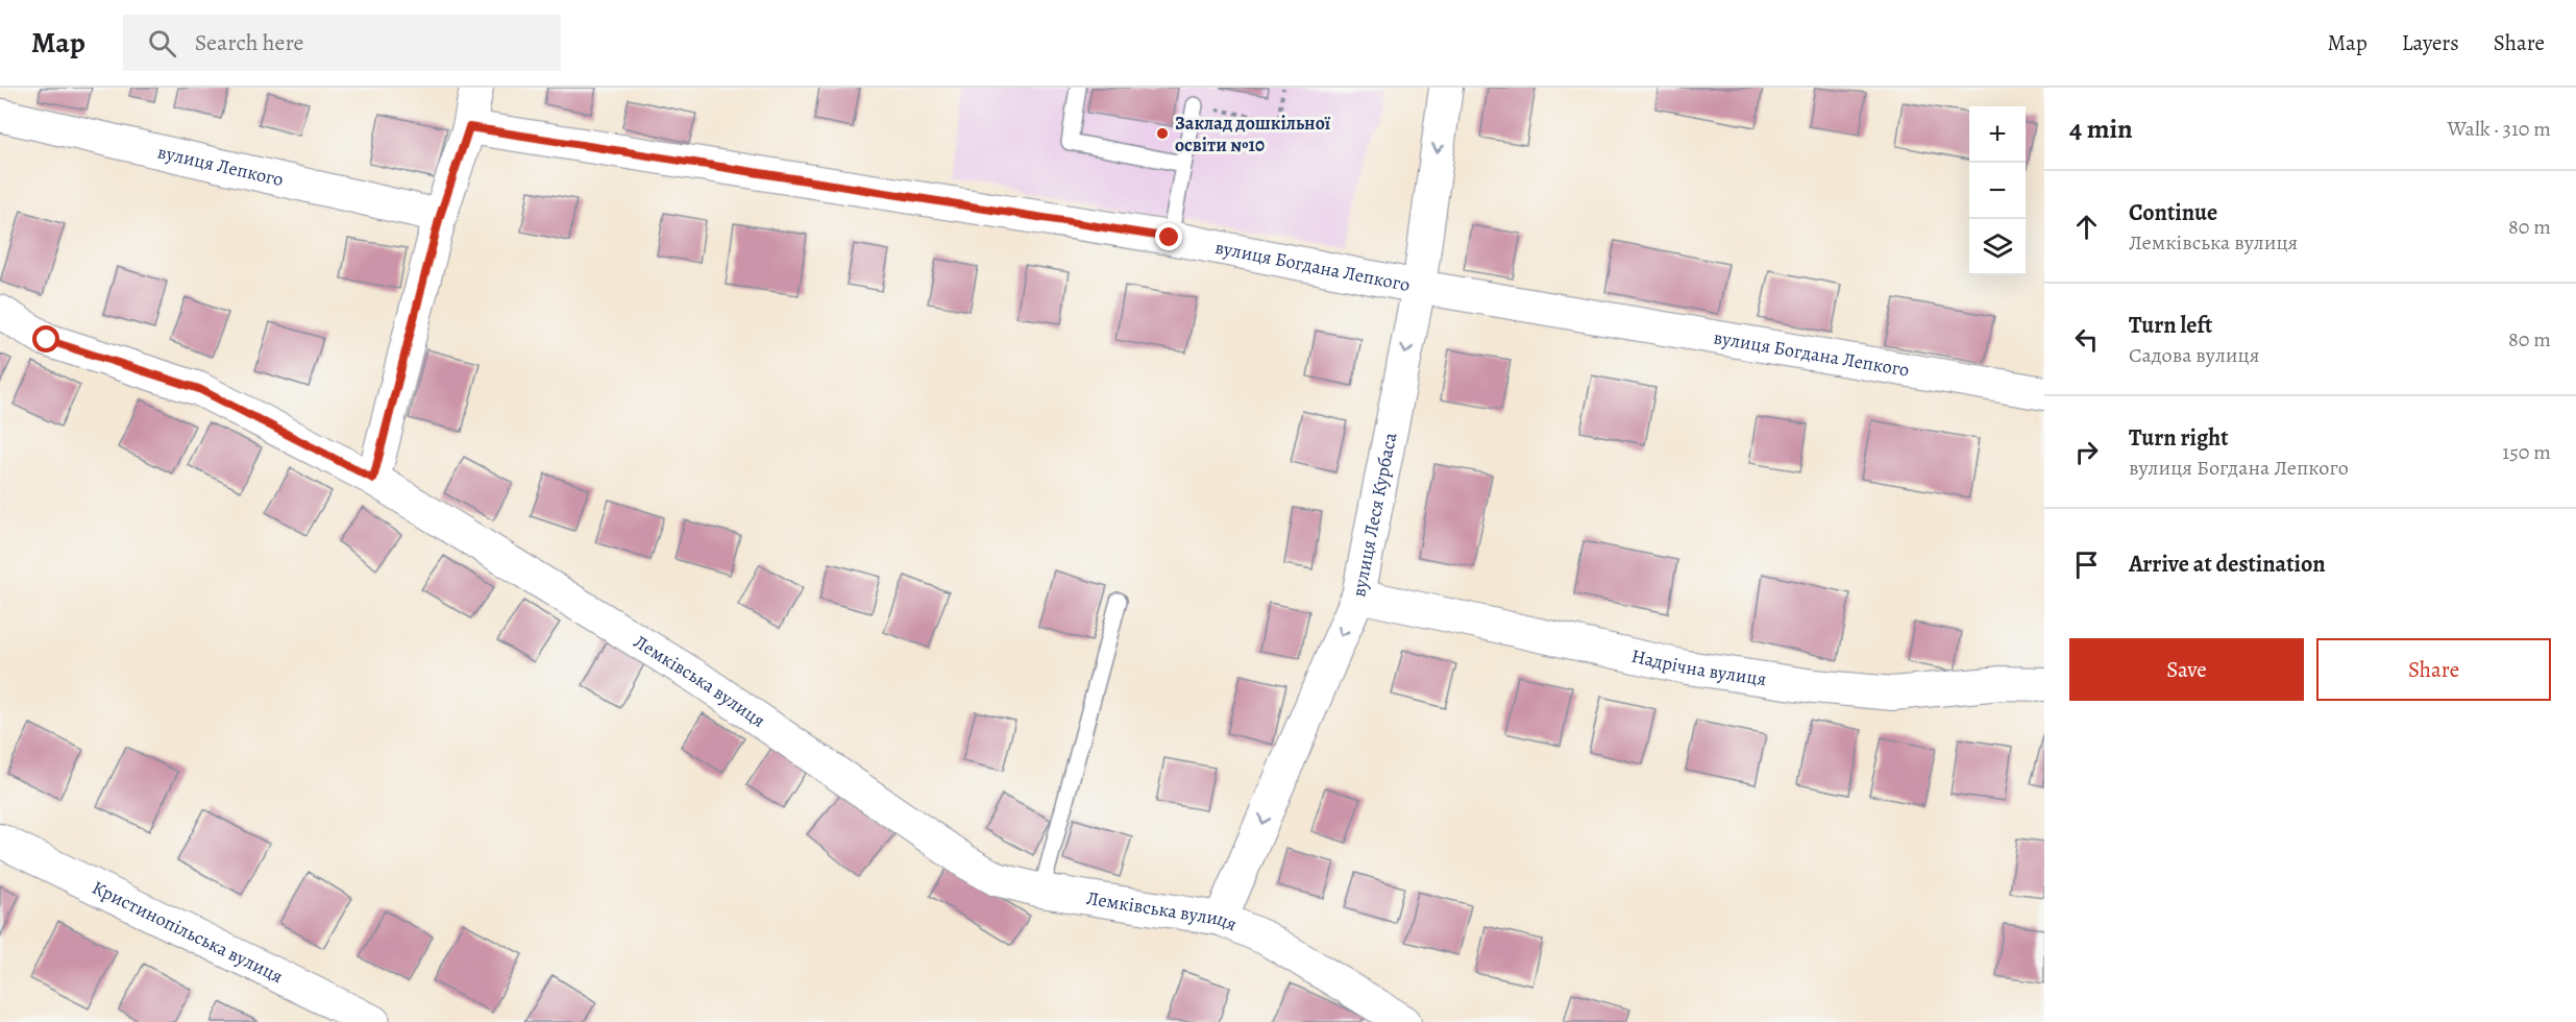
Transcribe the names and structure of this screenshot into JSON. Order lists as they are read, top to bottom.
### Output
{
  "streets": {
    "street": [
      "вулиця Лепкого",
      "вулиця Богдана Лепкого",
      "вулиця Леся Курбаса",
      "Надрічна вулиця",
      "Лемківська вулиця",
      "Кристинопільська вулиця"
    ]
  },
  "crossings": [
    ["вулиця Богдана Лепкого", "вулиця Леся Курбаса"],
    ["вулиця Леся Курбаса", "Надрічна вулиця"],
    ["вулиця Леся Курбаса", "Лемківська вулиця"]
  ],
  "one_way": ["вулиця Леся Курбаса"],
  "places": ["Заклад дошкільної освіти №10"],
  "page": {
    "header": "Map",
    "search": "Search here",
    "nav": ["Map", "Layers", "Share"],
    "heading": ["4 min", "Walk · 310 m"],
    "map_buttons": ["+", "−"],
    "list": [
      ["Continue", "Лемківська вулиця", "80 m"],
      ["Turn left", "Садова вулиця", "80 m"],
      ["Turn right", "вулиця Богдана Лепкого", "150 m"],
      "Arrive at destination"
    ],
    "buttons": ["Save", "Share"]
  }
}
